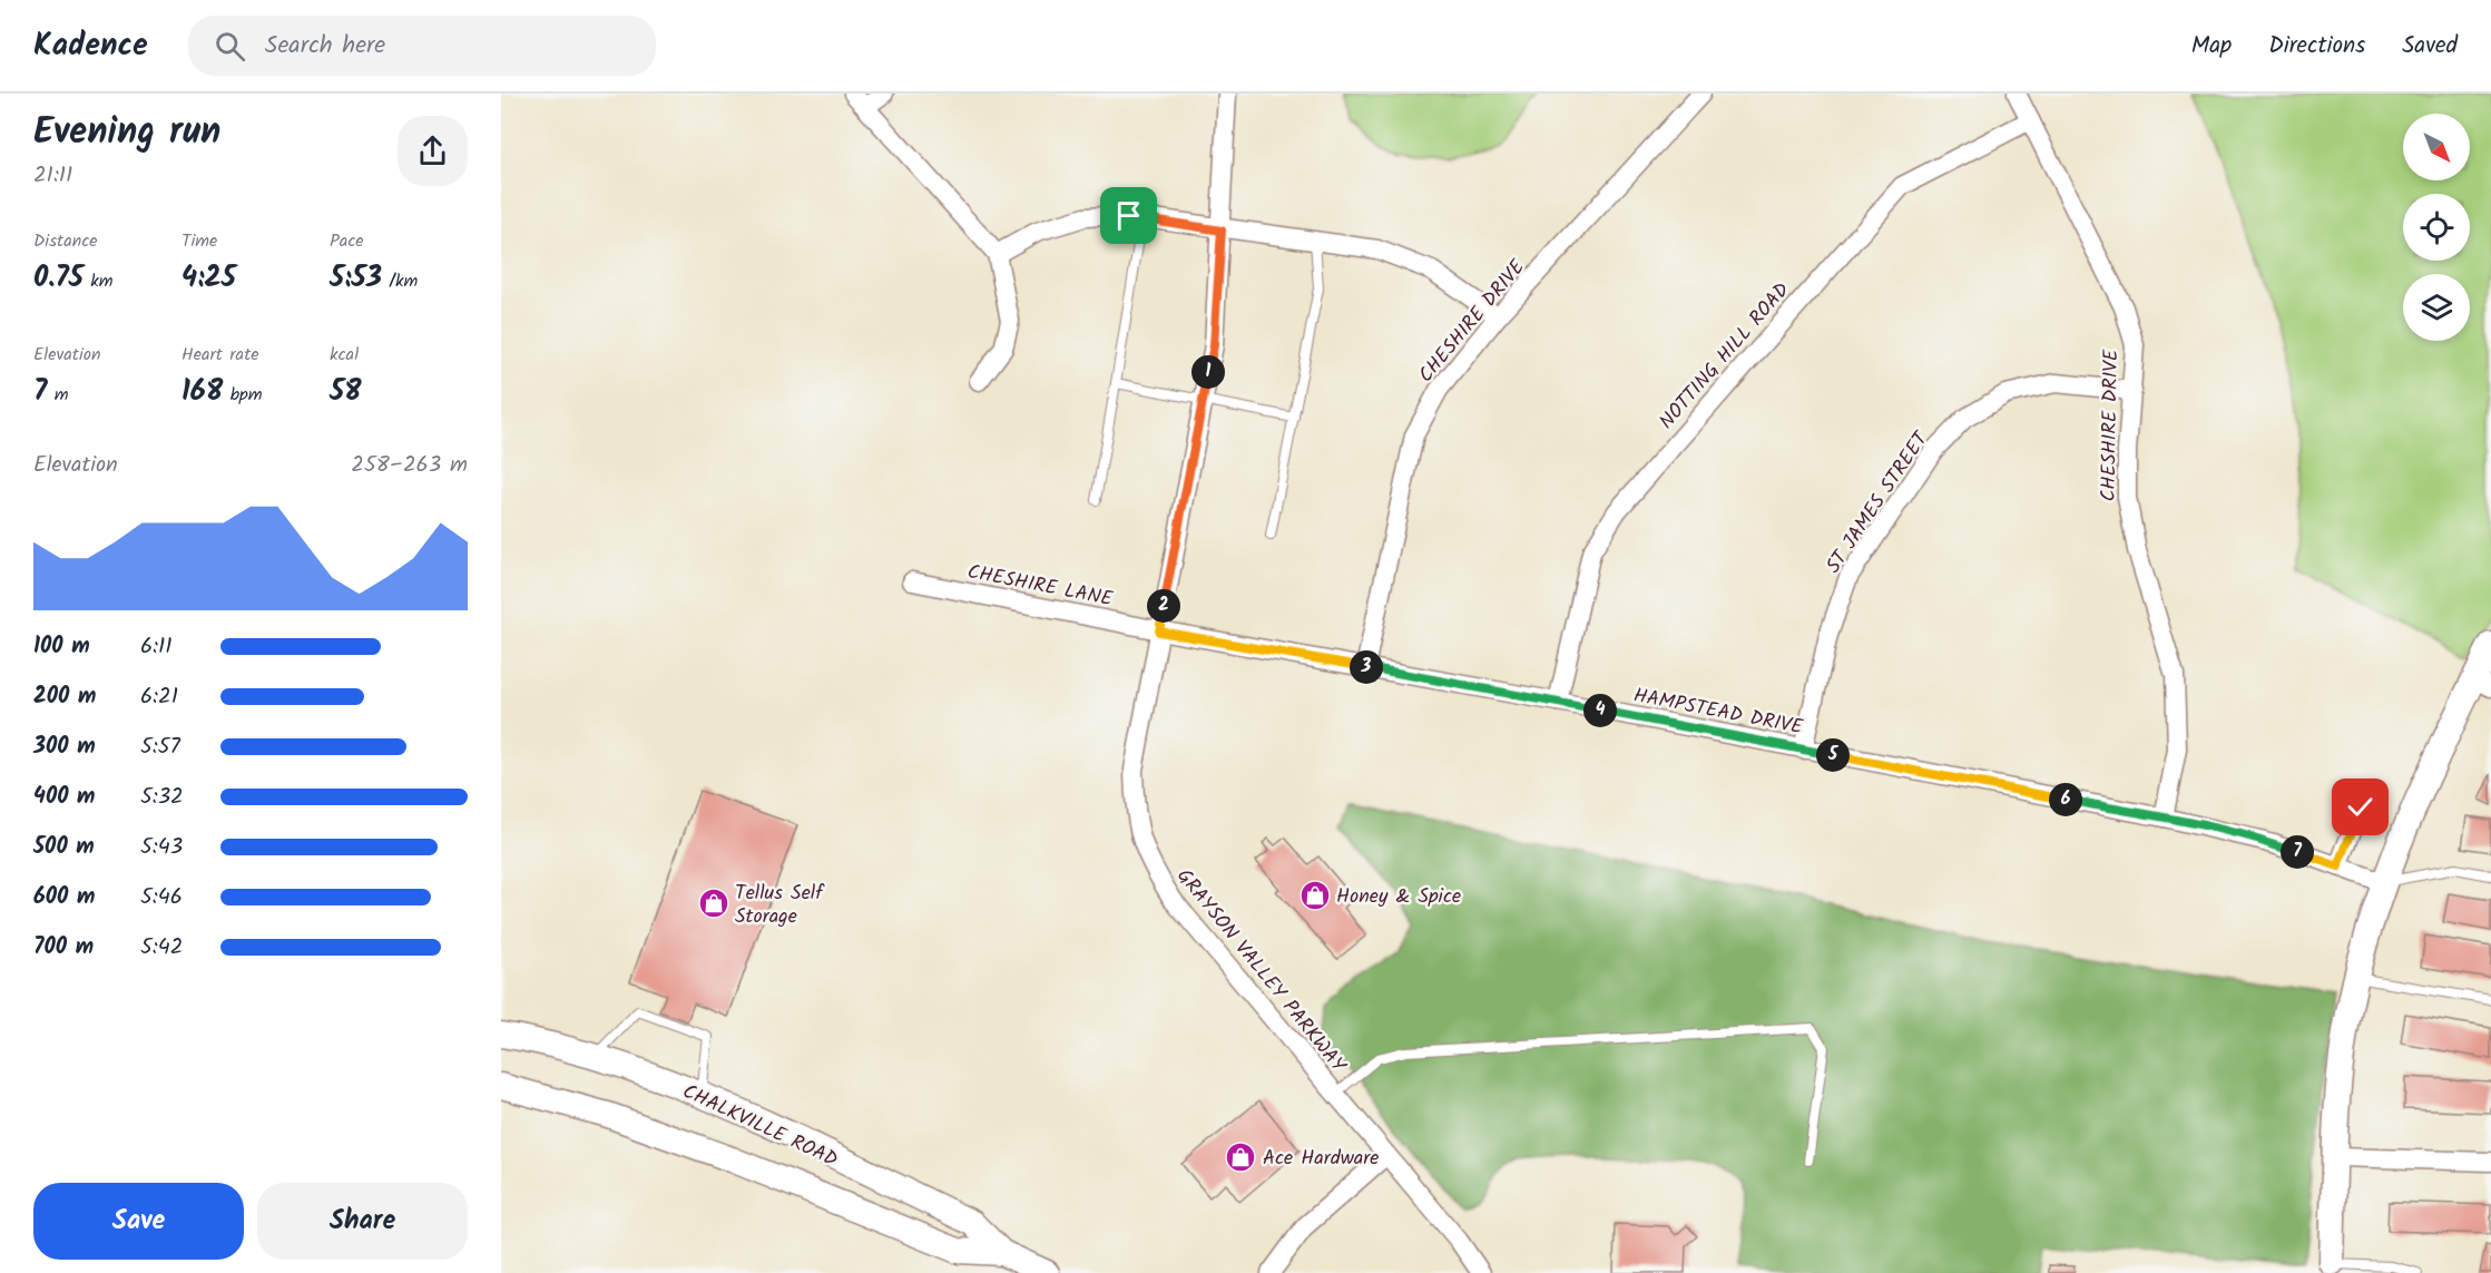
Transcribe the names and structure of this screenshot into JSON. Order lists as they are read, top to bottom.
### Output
{
  "streets": {
    "main road": ["CHALKVILLE ROAD"],
    "street": [
      "CHESHIRE DRIVE",
      "NOTTING HILL ROAD",
      "ST JAMES STREET",
      "CHESHIRE LANE",
      "HAMPSTEAD DRIVE",
      "GRAYSON VALLEY PARKWAY"
    ]
  },
  "crossings": [
    ["CHESHIRE DRIVE", "NOTTING HILL ROAD"],
    ["CHESHIRE DRIVE", "ST JAMES STREET"],
    ["CHESHIRE DRIVE", "HAMPSTEAD DRIVE"],
    ["NOTTING HILL ROAD", "HAMPSTEAD DRIVE"],
    ["ST JAMES STREET", "HAMPSTEAD DRIVE"],
    ["CHESHIRE LANE", "HAMPSTEAD DRIVE"],
    ["CHESHIRE LANE", "GRAYSON VALLEY PARKWAY"],
    ["HAMPSTEAD DRIVE", "GRAYSON VALLEY PARKWAY"]
  ],
  "places": {
    "shop": ["Honey & Spice", "Tellus Self Storage", "Ace Hardware"]
  },
  "north": "bottom right",
  "page": {
    "header": "Kadence",
    "search": "Search here",
    "nav": ["Map", "Directions", "Saved"],
    "heading": ["Evening run", "21:11"],
    "stats": [
      ["Distance", "0.75 km"],
      ["Time", "4:25"],
      ["Pace", "5:53 /km"],
      ["Elevation", "7 m"],
      ["Heart rate", "168 bpm"],
      ["kcal", "58"]
    ],
    "pins": [
      "1",
      "2",
      "3",
      "4",
      "5",
      "6",
      "7"
    ],
    "chart": ["Elevation", "258–263 m"],
    "list": [
      {
        "name": "100 m",
        "note": "6:11"
      },
      {
        "name": "200 m",
        "note": "6:21"
      },
      {
        "name": "300 m",
        "note": "5:57"
      },
      {
        "name": "400 m",
        "note": "5:32"
      },
      {
        "name": "500 m",
        "note": "5:43"
      },
      {
        "name": "600 m",
        "note": "5:46"
      },
      {
        "name": "700 m",
        "note": "5:42"
      }
    ],
    "buttons": ["Save", "Share"]
  }
}
